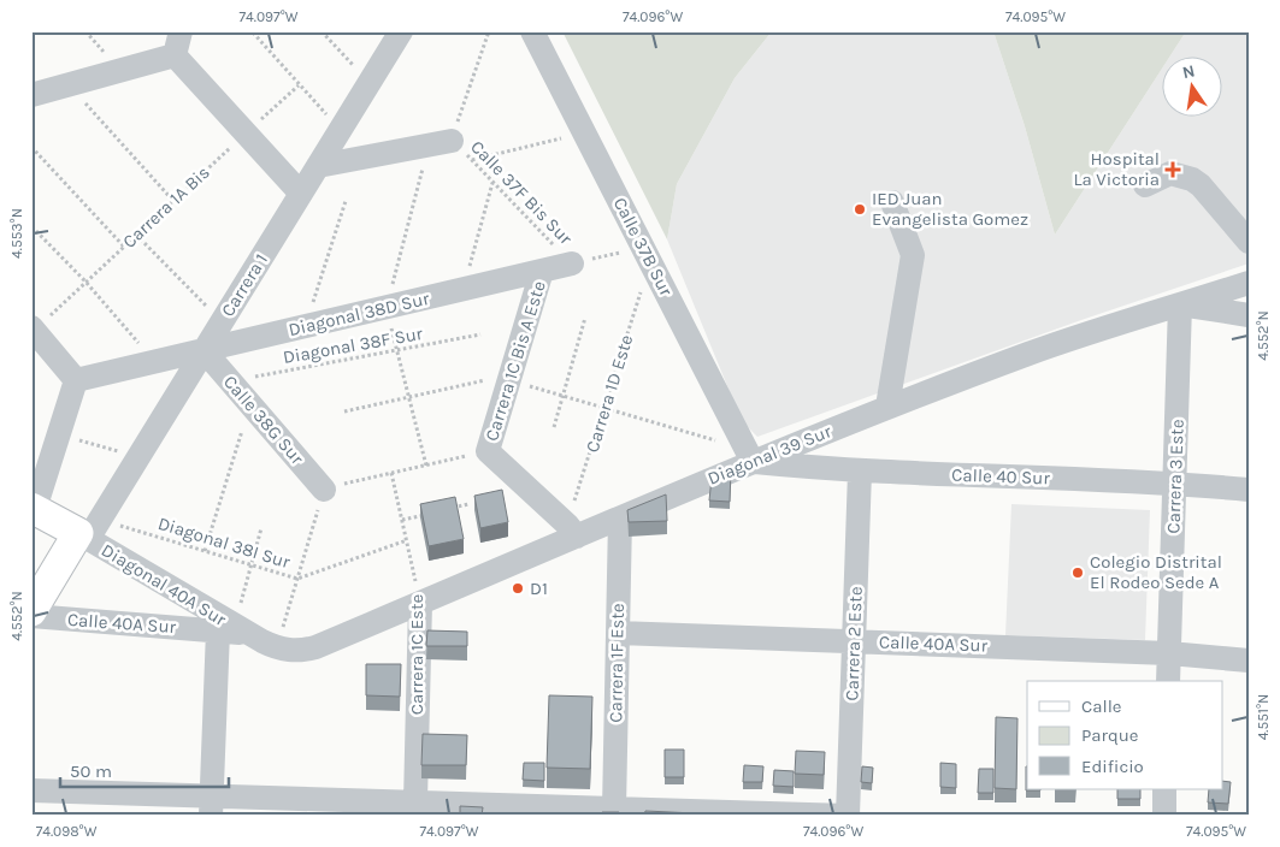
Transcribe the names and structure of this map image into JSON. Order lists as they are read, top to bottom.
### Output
{
  "streets": {
    "main road": ["Diagonal 40A Sur"],
    "street": [
      "Calle 37B Sur",
      "Carrera 1",
      "Diagonal 38D Sur",
      "Carrera 1C Bis A Este",
      "Calle 38G Sur",
      "Diagonal 39 Sur",
      "Calle 40 Sur",
      "Carrera 3 Este",
      "Calle 40A Sur",
      "Carrera 2 Este",
      "Carrera 1C Este",
      "Carrera 1F Este"
    ],
    "path": [
      "Calle 37F Bis Sur",
      "Carrera 1A Bis",
      "Diagonal 38F Sur",
      "Carrera 1D Este",
      "Diagonal 38I Sur"
    ]
  },
  "crossings": [
    ["Calle 37F Bis Sur", "Diagonal 38D Sur"],
    ["Calle 37B Sur", "Carrera 1D Este"],
    ["Calle 37B Sur", "Diagonal 39 Sur"],
    ["Calle 37B Sur", "Calle 40 Sur"],
    ["Carrera 1", "Diagonal 38D Sur"],
    ["Carrera 1", "Calle 38G Sur"],
    ["Carrera 1", "Diagonal 38I Sur"],
    ["Carrera 1", "Diagonal 40A Sur"],
    ["Diagonal 38D Sur", "Carrera 1C Bis A Este"],
    ["Diagonal 38D Sur", "Calle 38G Sur"],
    ["Diagonal 38F Sur", "Calle 38G Sur"],
    ["Carrera 1D Este", "Diagonal 39 Sur"],
    ["Diagonal 39 Sur", "Calle 40 Sur"],
    ["Diagonal 39 Sur", "Carrera 3 Este"],
    ["Diagonal 39 Sur", "Diagonal 40A Sur"],
    ["Diagonal 39 Sur", "Carrera 1C Este"],
    ["Diagonal 39 Sur", "Carrera 1F Este"],
    ["Calle 40 Sur", "Carrera 3 Este"],
    ["Calle 40 Sur", "Carrera 2 Este"],
    ["Carrera 3 Este", "Calle 40A Sur"],
    ["Diagonal 38I Sur", "Diagonal 40A Sur"],
    ["Diagonal 38I Sur", "Carrera 1C Este"],
    ["Diagonal 40A Sur", "Calle 40A Sur"],
    ["Calle 40A Sur", "Carrera 2 Este"],
    ["Calle 40A Sur", "Carrera 1F Este"]
  ],
  "places": {
    "health": ["Hospital La Victoria"],
    "other": ["IED Juan Evangelista Gomez", "Colegio Distrital El Rodeo Sede A", "D1"]
  },
  "legend": ["Calle", "Parque", "Edificio"],
  "scale_bar": "50 m",
  "north": "top",
  "coordinates": [
    "74.097°W",
    "74.096°W",
    "74.095°W",
    "4.553°N",
    "4.552°N",
    "4.551°N",
    "74.098°W"
  ]
}
